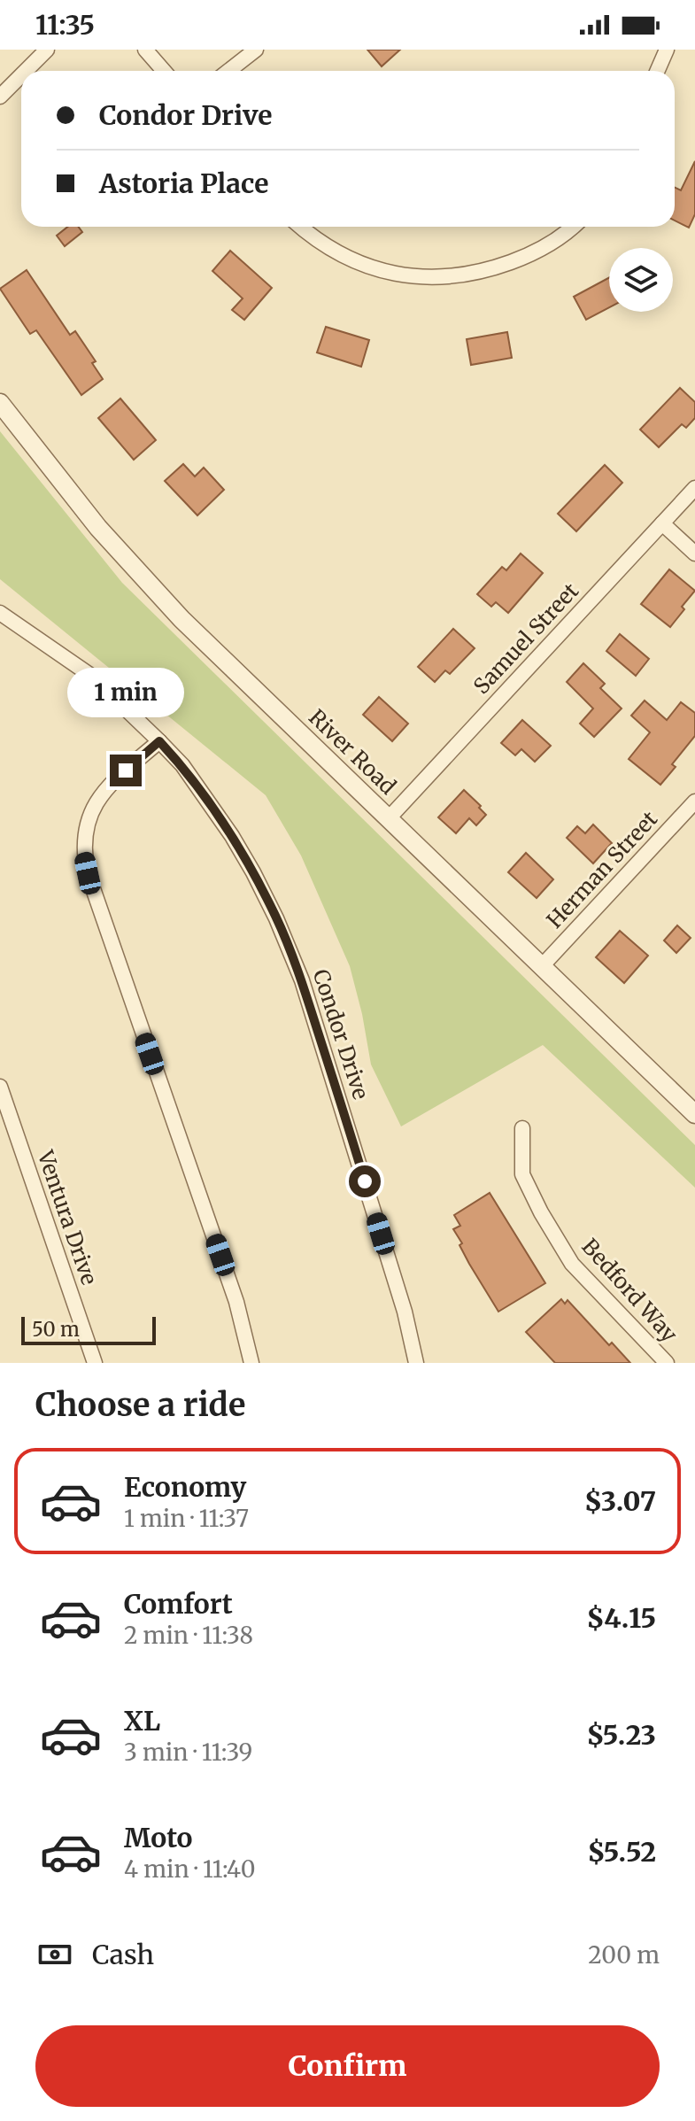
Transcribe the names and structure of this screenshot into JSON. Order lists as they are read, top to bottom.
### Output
{
  "streets": {
    "street": [
      "Samuel Street",
      "River Road",
      "Herman Street",
      "Condor Drive",
      "Ventura Drive",
      "Bedford Way"
    ]
  },
  "crossings": [
    ["Samuel Street", "River Road"],
    ["River Road", "Herman Street"]
  ],
  "scale_bar": "50 m",
  "page": {
    "status": "11:35",
    "banner": ["Condor Drive", "Astoria Place"],
    "bubble": "1 min",
    "scale": "50 m",
    "heading": "Choose a ride",
    "list": [
      {
        "name": "Economy",
        "note": "1 min · 11:37",
        "value": "$3.07"
      },
      {
        "name": "Comfort",
        "note": "2 min · 11:38",
        "value": "$4.15"
      },
      {
        "name": "XL",
        "note": "3 min · 11:39",
        "value": "$5.23"
      },
      {
        "name": "Moto",
        "note": "4 min · 11:40",
        "value": "$5.52"
      }
    ],
    "pay": ["Cash", "200 m"],
    "buttons": "Confirm"
  }
}
